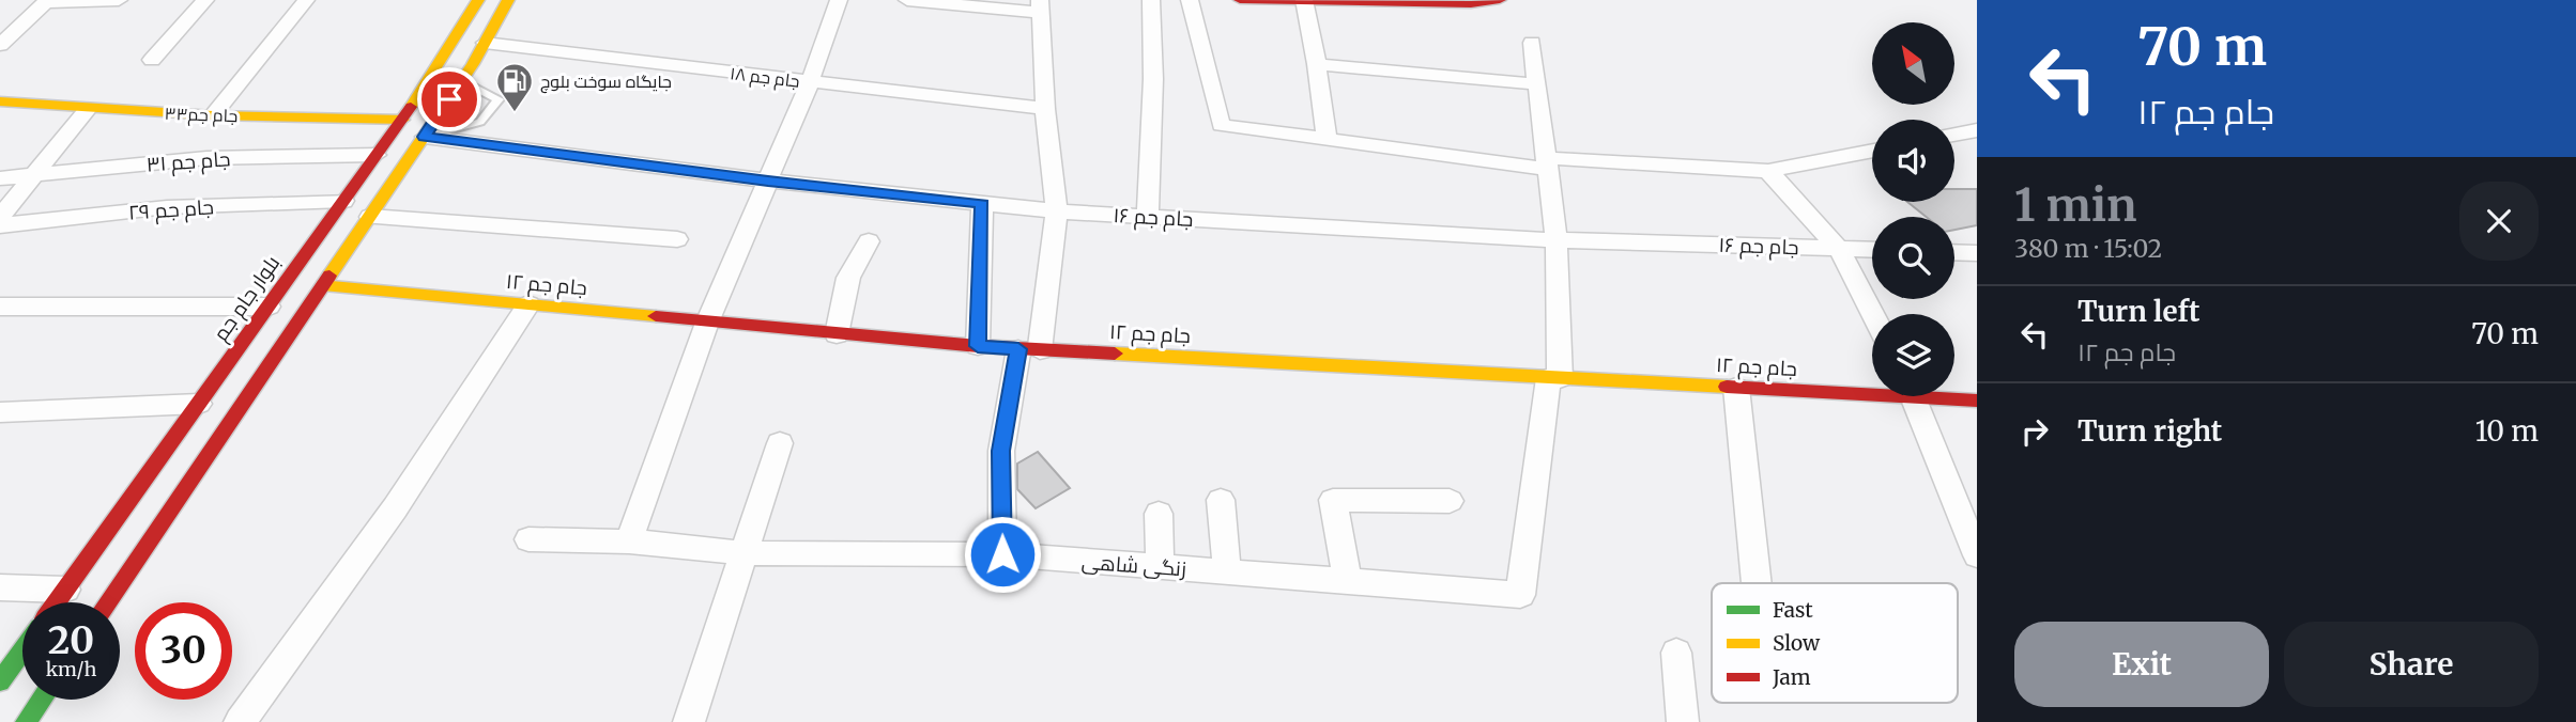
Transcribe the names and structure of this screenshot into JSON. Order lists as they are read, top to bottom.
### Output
{
  "streets": {
    "street": [
      "جام جم ۱۸",
      "جام جم۳۳",
      "جام جم ۳۱",
      "جام جم ۲۹",
      "جام جم ۱۶",
      "جام جم ۱۲",
      "بلوار جام جم",
      "زنگی شاهی"
    ]
  },
  "crossings": [
    ["جام جم۳۳", "بلوار جام جم"],
    ["جام جم ۳۱", "بلوار جام جم"],
    ["جام جم ۲۹", "بلوار جام جم"],
    ["جام جم ۱۲", "زنگی شاهی"]
  ],
  "places": {
    "fuel station": ["جایگاه سوخت بلوچ"]
  },
  "legend": ["Fast", "Slow", "Jam"],
  "north": "top left",
  "page": {
    "turn": ["70 m", "جام جم ۱۲"],
    "heading": ["1 min", "380 m · 15:02"],
    "list": [
      {
        "name": "Turn left",
        "note": "جام جم ۱۲",
        "value": "70 m"
      },
      {
        "name": "Turn right",
        "value": "10 m"
      }
    ],
    "speed": "20 km/h",
    "limit": "30",
    "buttons": ["Exit", "Share"]
  }
}
